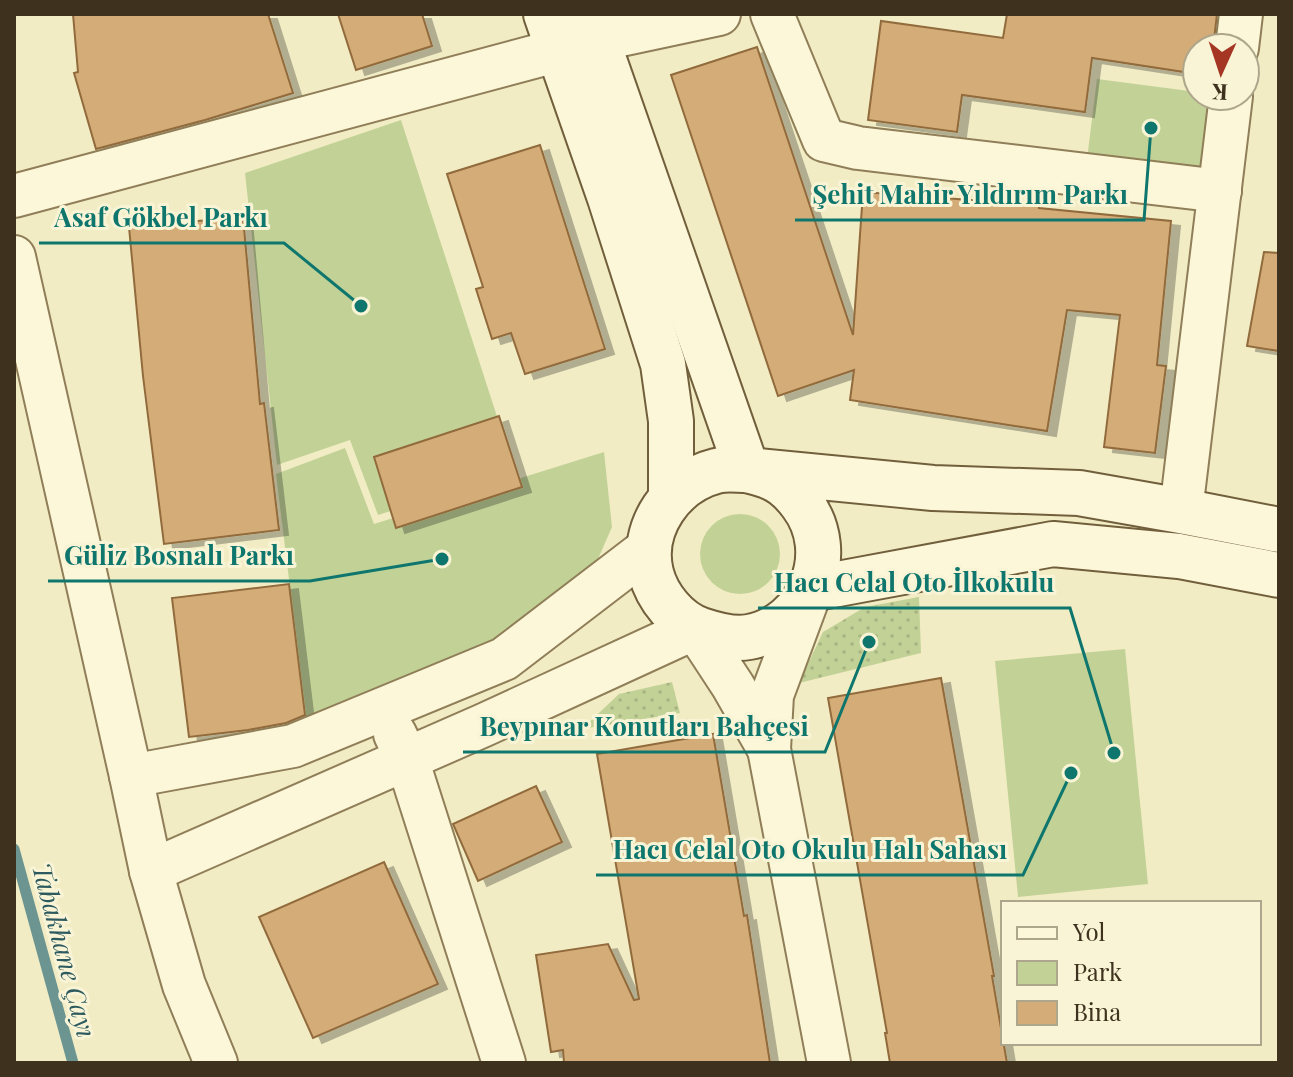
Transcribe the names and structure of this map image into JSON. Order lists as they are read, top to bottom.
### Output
{
  "water": ["Tabakhane Çayı"],
  "places": [
    "Şehit Mahir Yıldırım Parkı",
    "Asaf Gökbel Parkı",
    "Güliz Bosnalı Parkı",
    "Beypınar Konutları Bahçesi",
    "Hacı Celal Oto İlkokulu",
    "Hacı Celal Oto Okulu Halı Sahası"
  ],
  "legend": ["Yol", "Park", "Bina"],
  "north": "bottom"
}
